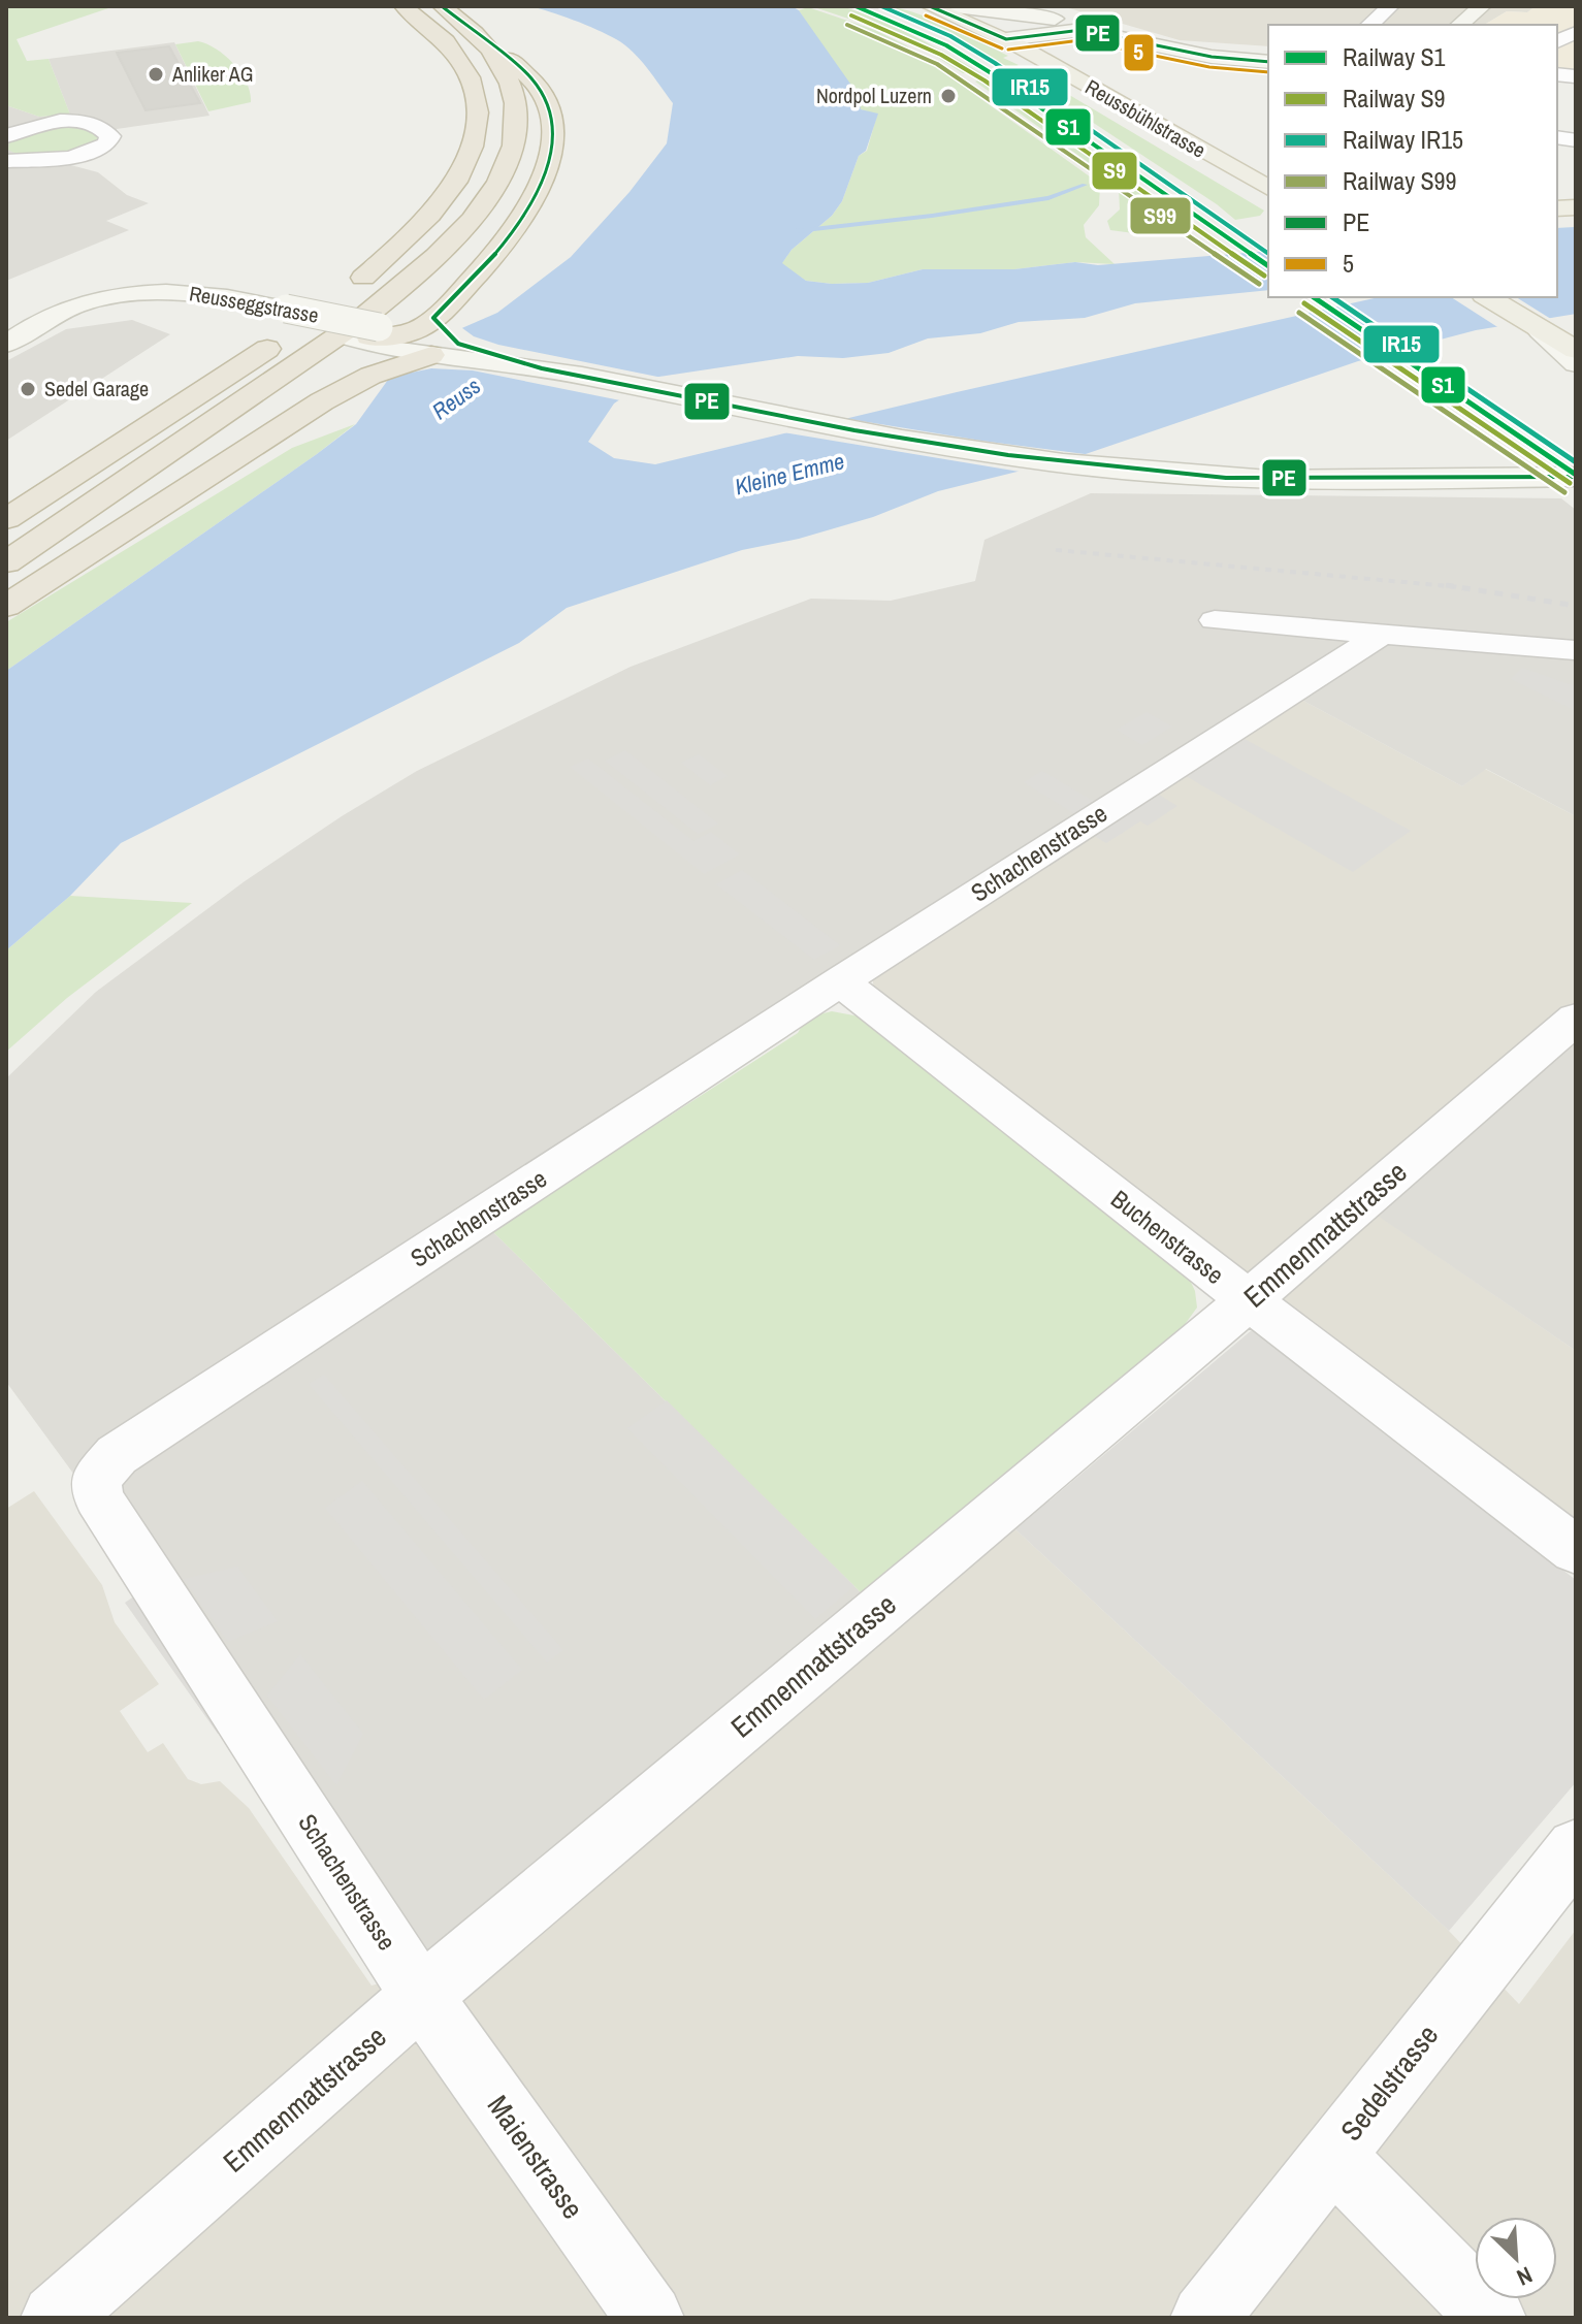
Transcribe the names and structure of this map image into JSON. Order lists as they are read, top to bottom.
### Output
{
  "streets": {
    "main road": ["Reussbühlstrasse", "Reusseggstrasse"],
    "street": [
      "Schachenstrasse",
      "Emmenmattstrasse",
      "Buchenstrasse",
      "Sedelstrasse",
      "Maienstrasse"
    ]
  },
  "crossings": [
    ["Schachenstrasse", "Emmenmattstrasse"],
    ["Schachenstrasse", "Buchenstrasse"],
    ["Schachenstrasse", "Maienstrasse"],
    ["Emmenmattstrasse", "Buchenstrasse"],
    ["Emmenmattstrasse", "Maienstrasse"]
  ],
  "water": ["Reuss", "Kleine Emme"],
  "places": ["Anliker AG", "Nordpol Luzern", "Sedel Garage"],
  "lines": [
    "rail line S1",
    "rail line IR15",
    "transit line PE",
    "rail line S9",
    "transit line 5",
    "rail line S99"
  ],
  "legend": [
    "Railway S1",
    "Railway S9",
    "Railway IR15",
    "Railway S99",
    "PE",
    "5"
  ],
  "north": "bottom right"
}
